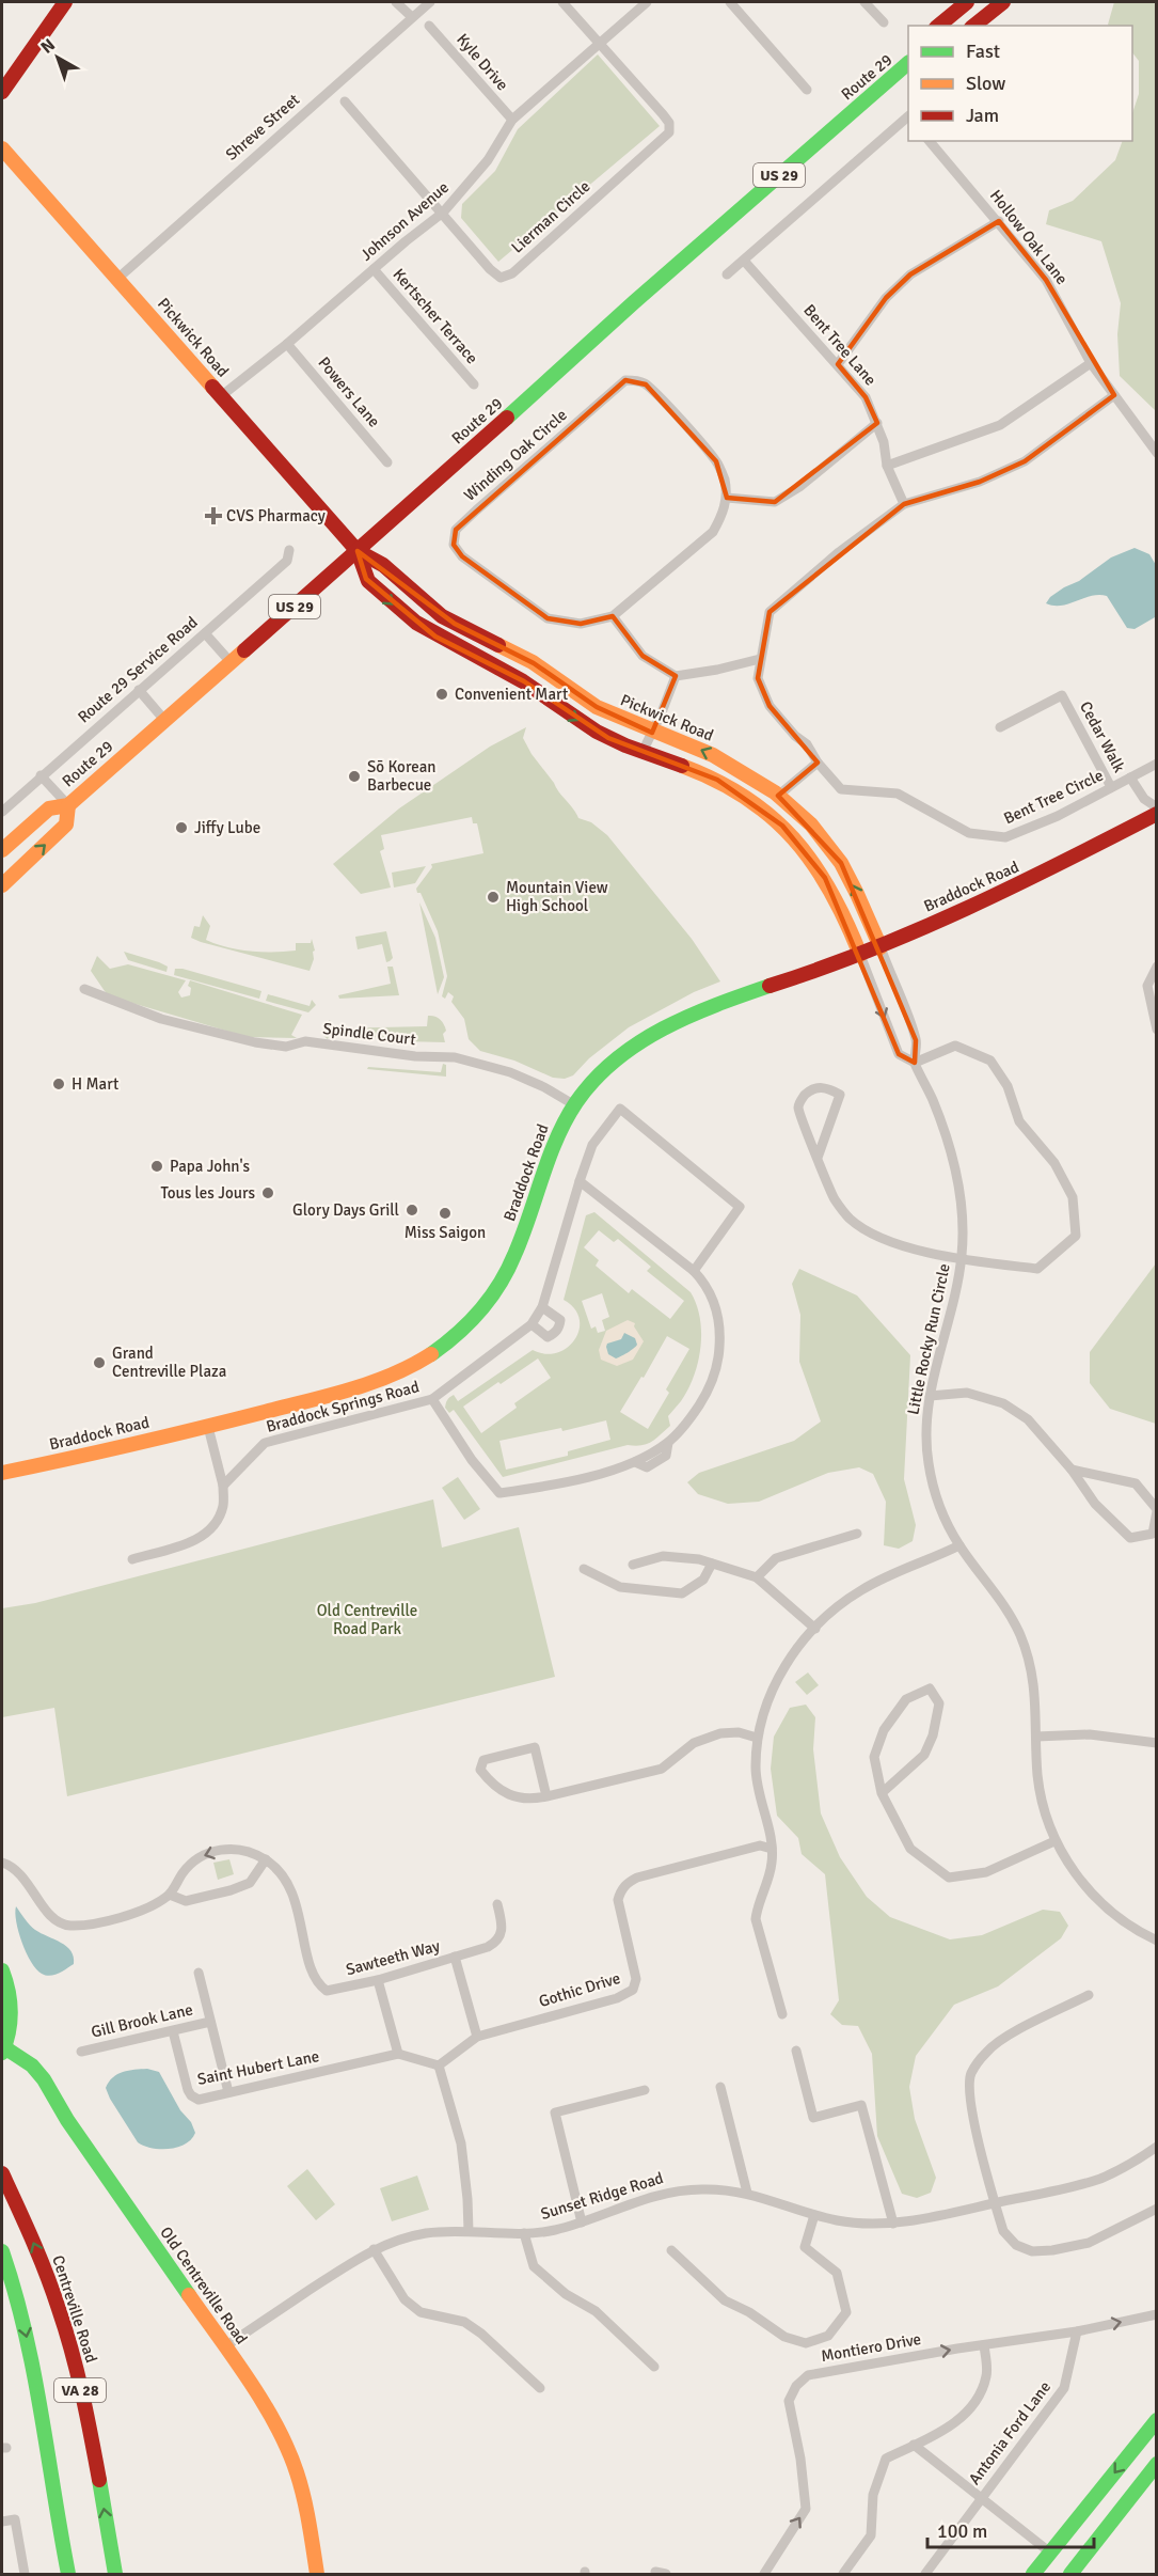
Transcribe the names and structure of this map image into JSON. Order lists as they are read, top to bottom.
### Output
{
  "streets": {
    "main road": [
      "Route 29",
      "US 29",
      "Pickwick Road",
      "Braddock Road",
      "Old Centreville Road",
      "Centreville Road",
      "VA 28"
    ],
    "street": [
      "Kyle Drive",
      "Shreve Street",
      "Lierman Circle",
      "Johnson Avenue",
      "Hollow Oak Lane",
      "Kertscher Terrace",
      "Bent Tree Lane",
      "Powers Lane",
      "Winding Oak Circle",
      "Route 29 Service Road",
      "Cedar Walk",
      "Bent Tree Circle",
      "Spindle Court",
      "Little Rocky Run Circle",
      "Braddock Springs Road",
      "Sawteeth Way",
      "Gothic Drive",
      "Gill Brook Lane",
      "Saint Hubert Lane",
      "Sunset Ridge Road",
      "Montiero Drive",
      "Antonia Ford Lane"
    ]
  },
  "crossings": [
    ["Kyle Drive", "Johnson Avenue"],
    ["Route 29", "Pickwick Road"],
    ["Shreve Street", "Pickwick Road"],
    ["Lierman Circle", "Johnson Avenue"],
    ["Johnson Avenue", "Kertscher Terrace"],
    ["Johnson Avenue", "Pickwick Road"],
    ["Johnson Avenue", "Powers Lane"],
    ["Pickwick Road", "Braddock Road"],
    ["Pickwick Road", "Little Rocky Run Circle"],
    ["Cedar Walk", "Bent Tree Circle"],
    ["Braddock Road", "Spindle Court"],
    ["Braddock Road", "Little Rocky Run Circle"],
    ["Gill Brook Lane", "Saint Hubert Lane"],
    ["Sunset Ridge Road", "Old Centreville Road"],
    ["Montiero Drive", "Antonia Ford Lane"]
  ],
  "one_way": ["Montiero Drive"],
  "parks": ["Old Centreville Road Park"],
  "places": {
    "health": ["CVS Pharmacy"],
    "other": [
      "Convenient Mart",
      "Sō Korean Barbecue",
      "Jiffy Lube",
      "Mountain View High School",
      "H Mart",
      "Papa John's",
      "Tous les Jours",
      "Glory Days Grill",
      "Miss Saigon",
      "Grand Centreville Plaza"
    ]
  },
  "legend": ["Fast", "Slow", "Jam"],
  "scale_bar": "100 m",
  "north": "top left"
}
